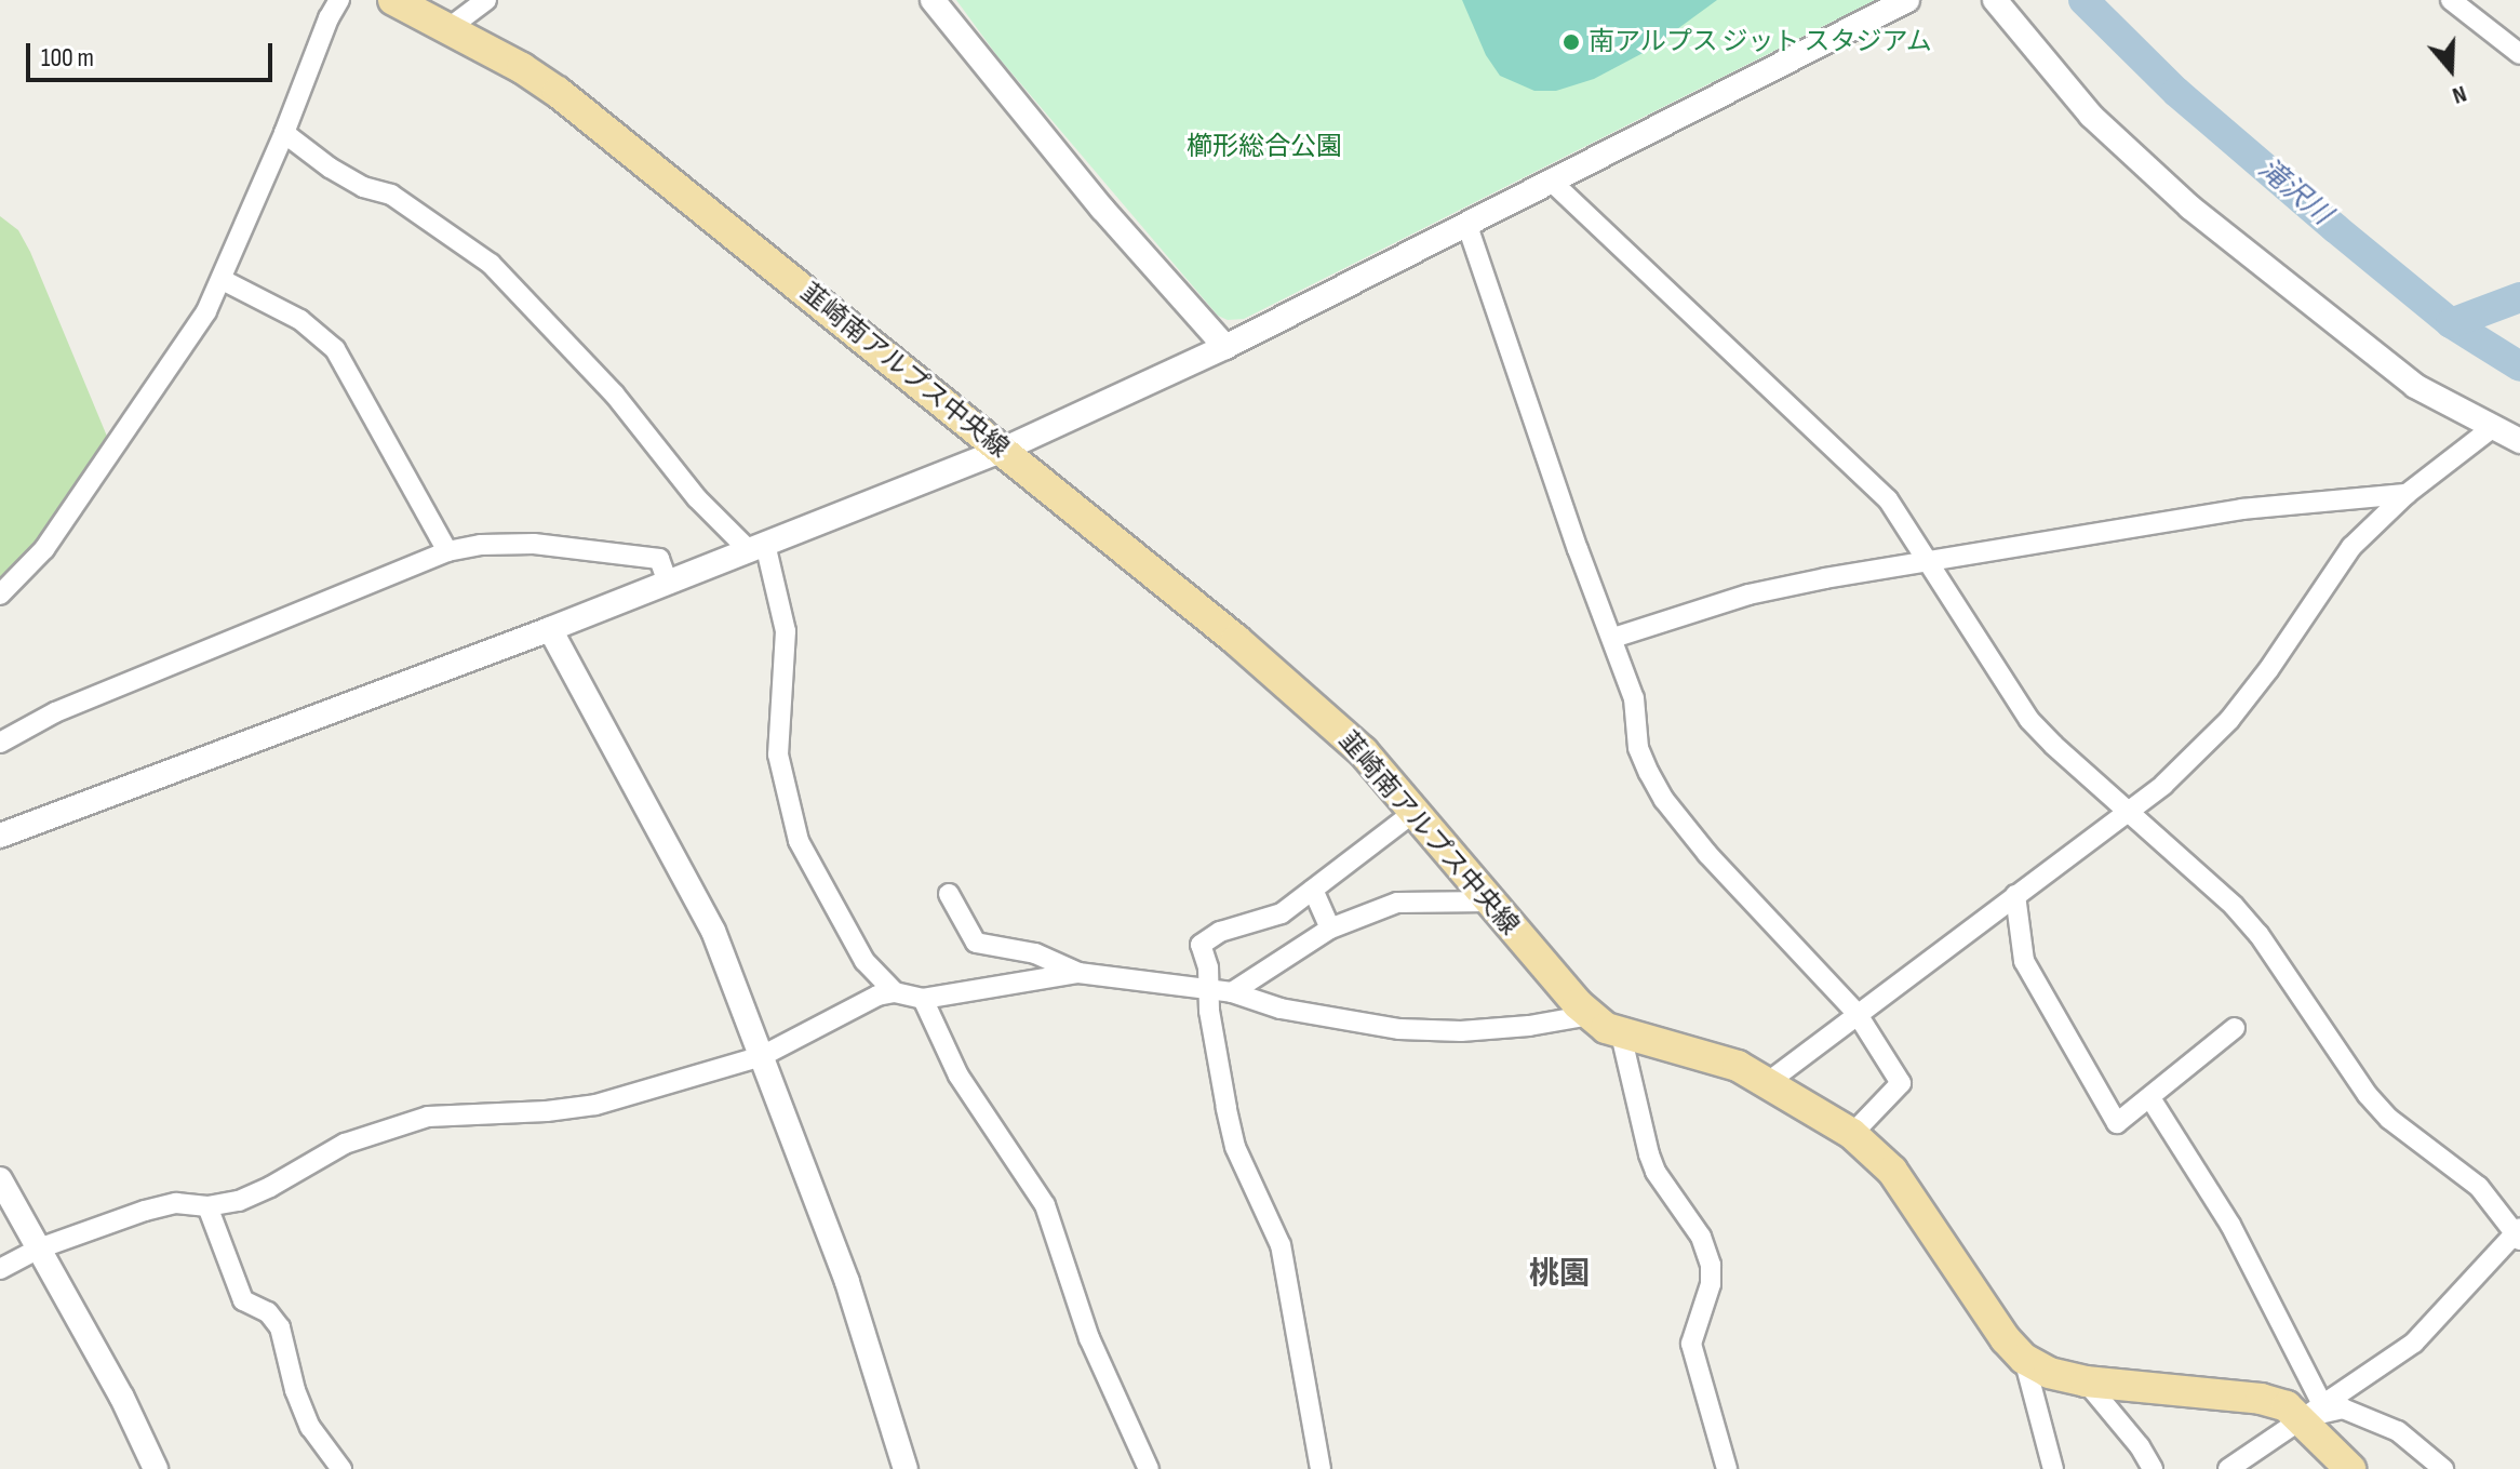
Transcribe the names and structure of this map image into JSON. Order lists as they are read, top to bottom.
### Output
{
  "streets": {
    "main road": ["韮崎南アルプス中央線"]
  },
  "districts": ["桃園"],
  "water": ["滝沢川"],
  "parks": ["櫛形総合公園"],
  "places": ["南アルプス ジット スタジアム"],
  "scale_bar": "100 m",
  "north": "bottom"
}
